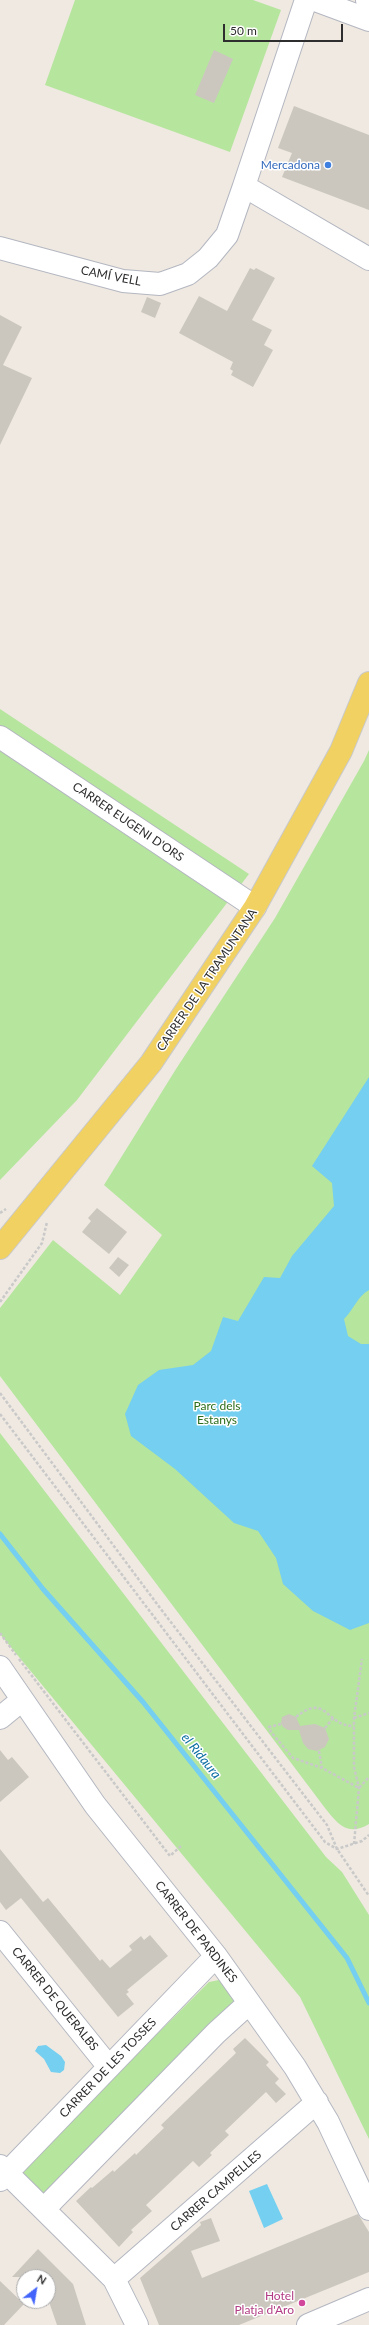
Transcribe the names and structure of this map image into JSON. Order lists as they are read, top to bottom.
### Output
{
  "streets": {
    "main road": ["CARRER DE LA TRAMUNTANA"],
    "street": [
      "CAMÍ VELL",
      "CARRER EUGENI D'ORS",
      "CARRER DE PARDINES",
      "CARRER DE QUERALBS",
      "CARRER DE LES TOSSES",
      "CARRER CAMPELLES"
    ]
  },
  "crossings": [
    ["CARRER EUGENI D'ORS", "CARRER DE LA TRAMUNTANA"],
    ["CARRER DE PARDINES", "CARRER DE LES TOSSES"],
    ["CARRER DE PARDINES", "CARRER CAMPELLES"],
    ["CARRER DE QUERALBS", "CARRER DE LES TOSSES"]
  ],
  "water": ["el Ridaura"],
  "parks": ["Parc dels Estanys"],
  "places": ["Mercadona", "Hotel Platja d'Aro"],
  "scale_bar": "50 m",
  "north": "top right"
}
